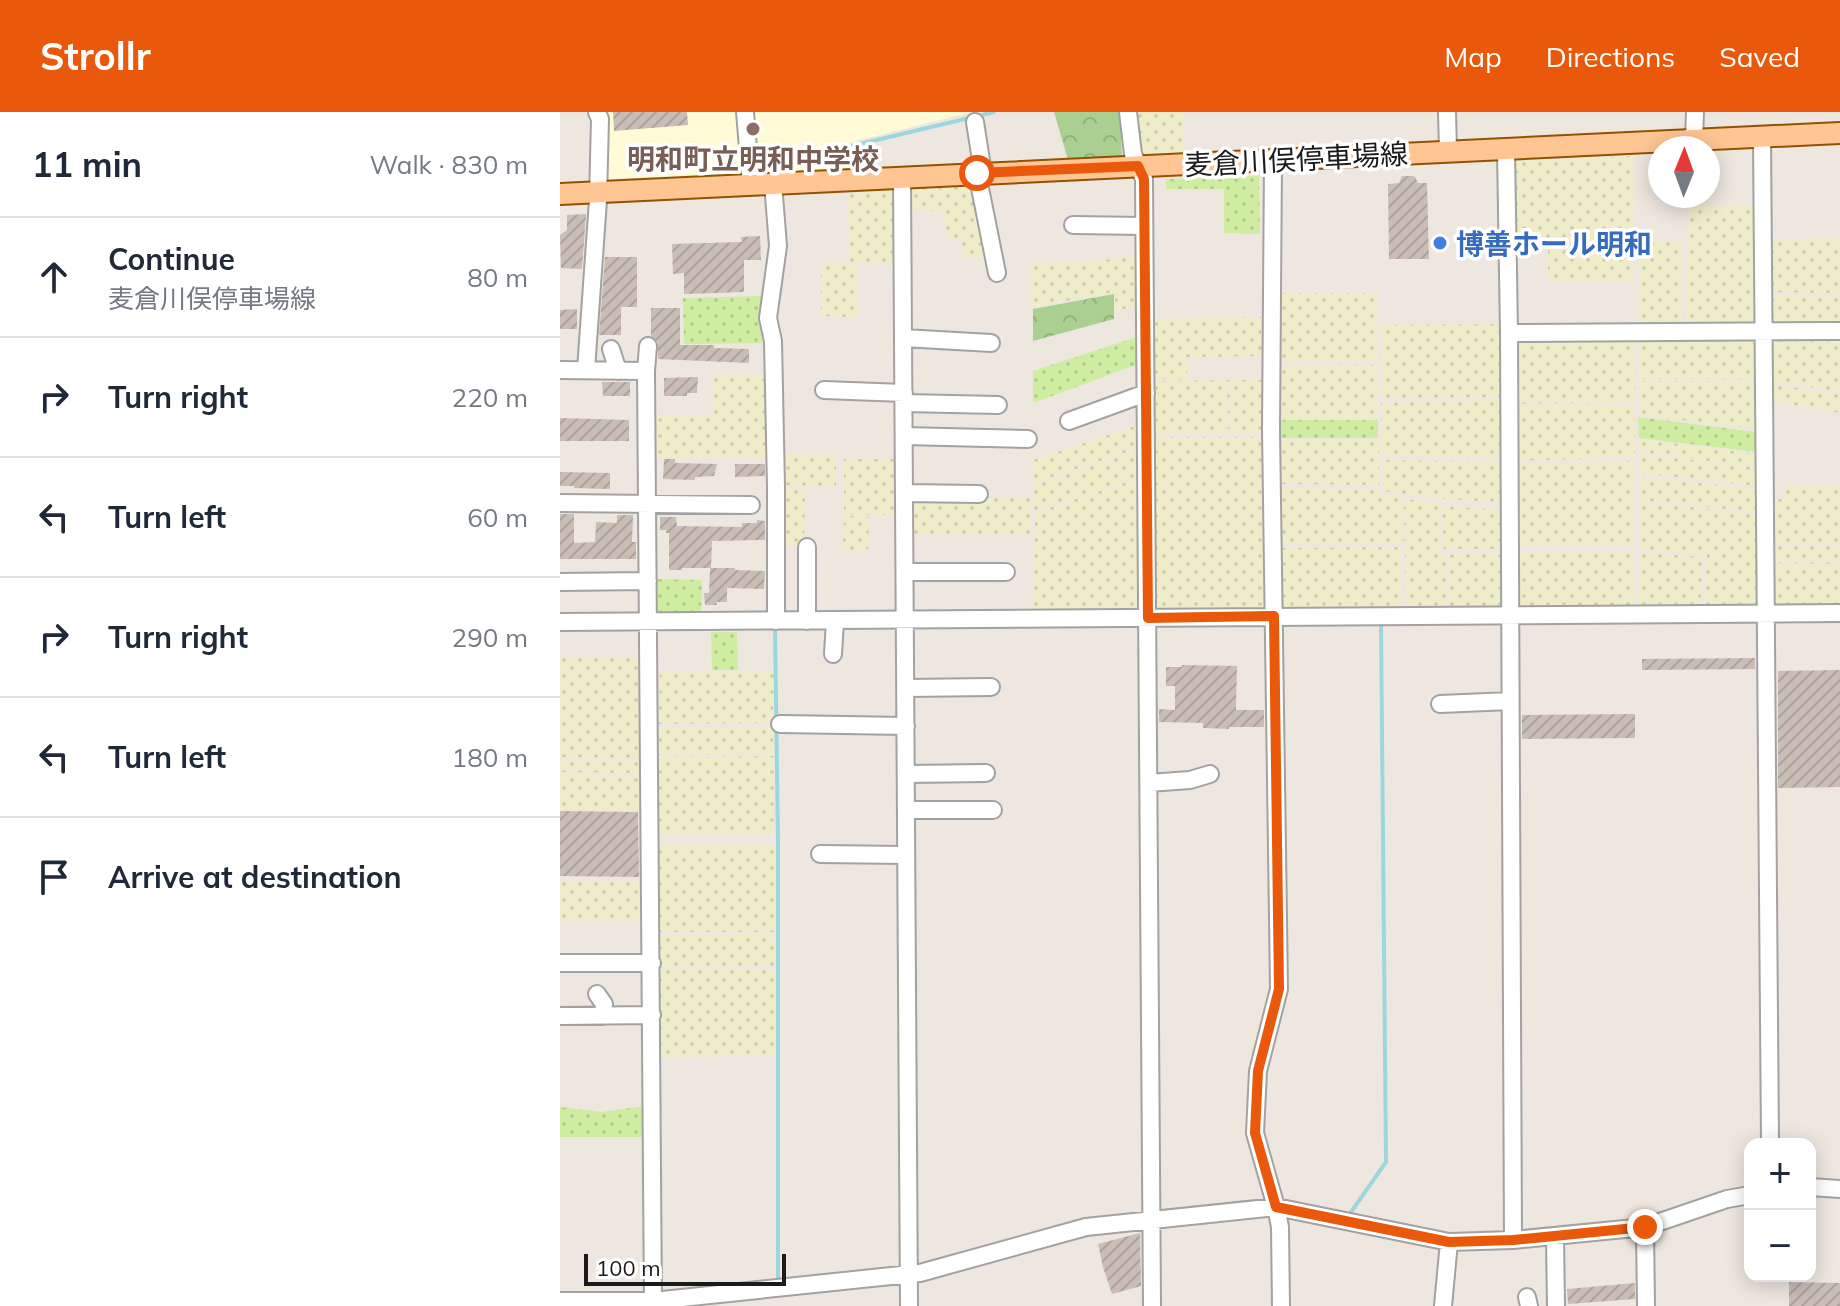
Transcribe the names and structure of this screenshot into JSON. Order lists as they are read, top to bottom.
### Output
{
  "streets": {
    "main road": ["麦倉川俣停車場線"]
  },
  "places": ["明和町立明和中学校", "博善ホール明和"],
  "scale_bar": "100 m",
  "north": "top",
  "page": {
    "header": "Strollr",
    "nav": ["Map", "Directions", "Saved"],
    "heading": ["11 min", "Walk · 830 m"],
    "list": [
      ["Continue", "麦倉川俣停車場線", "80 m"],
      ["Turn right", "220 m"],
      ["Turn left", "60 m"],
      ["Turn right", "290 m"],
      ["Turn left", "180 m"],
      "Arrive at destination"
    ],
    "map_buttons": ["+", "−"],
    "scale": "100 m"
  }
}
